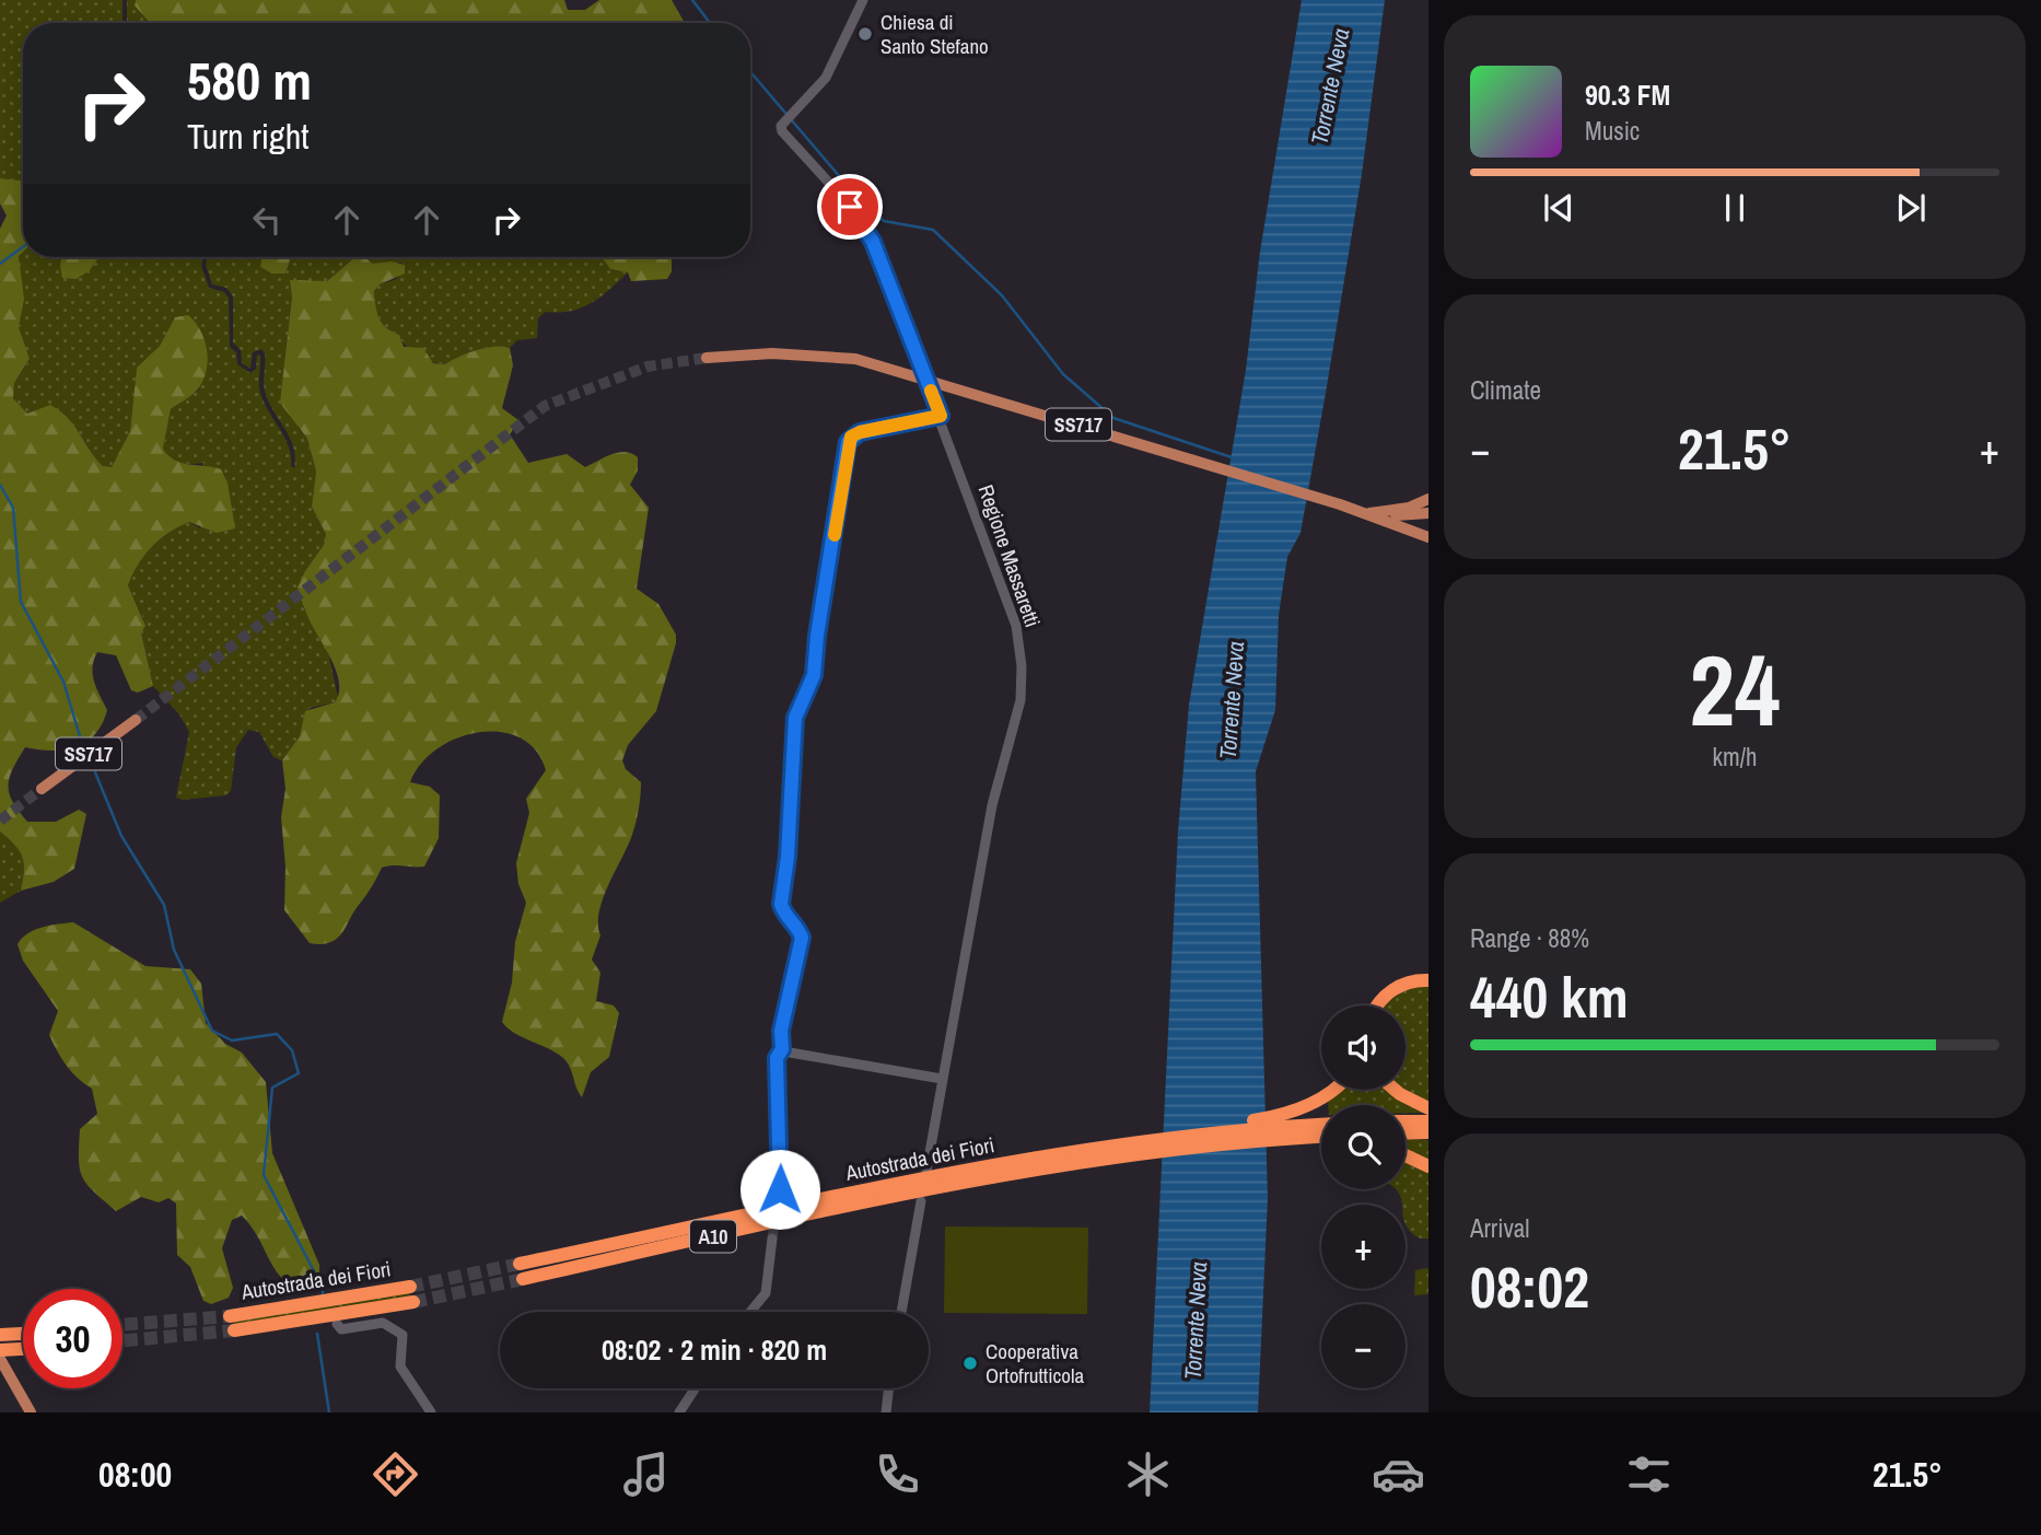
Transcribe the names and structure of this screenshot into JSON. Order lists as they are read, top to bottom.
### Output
{
  "streets": {
    "highway": ["Autostrada dei Fiori", "A10"],
    "main road": ["SS717"],
    "street": ["Regione Massaretti"]
  },
  "water": ["Torrente Neva"],
  "places": ["Chiesa di Santo Stefano", "Cooperativa Ortofrutticola"],
  "page": {
    "turn": ["580 m", "Turn right"],
    "song": ["90.3 FM", "Music"],
    "tile": [
      "Climate",
      ["24", "km/h"],
      ["Range · 88%", "440 km"],
      ["Arrival", "08:02"]
    ],
    "heat": ["−", "21.5°", "+"],
    "map_buttons": ["+", "−"],
    "limit": "30",
    "trip": "08:02 · 2 min · 820 m",
    "tabs": ["08:00", "21.5°"]
  }
}
